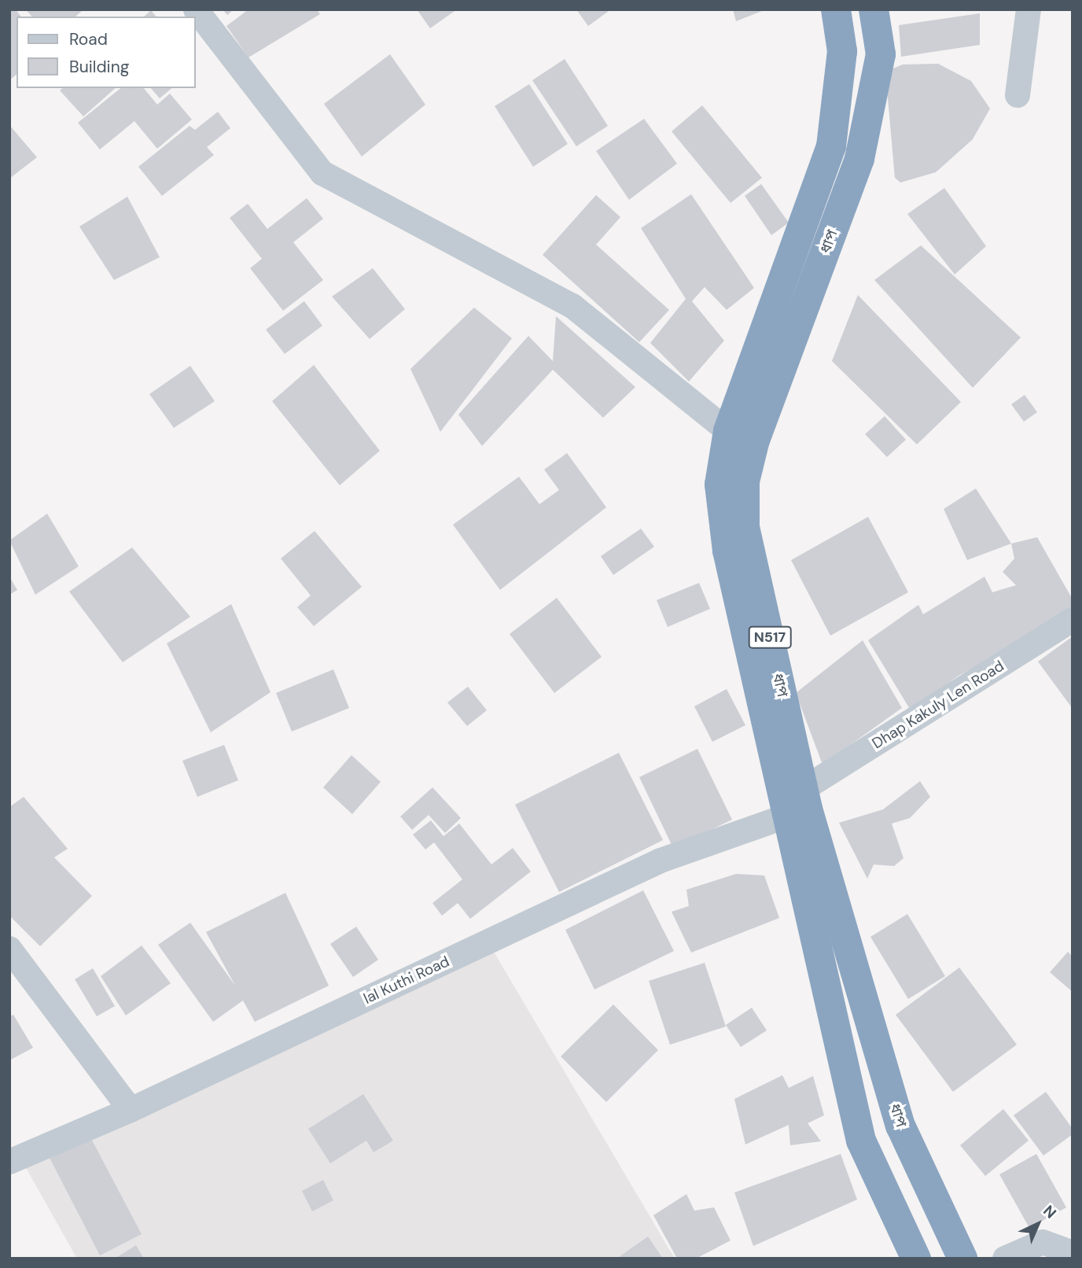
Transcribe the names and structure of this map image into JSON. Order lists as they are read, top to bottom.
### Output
{
  "streets": {
    "highway": ["ধাপ", "N517"],
    "street": ["Dhap Kakuly Len Road", "lal Kuthi Road"]
  },
  "crossings": [
    ["ধাপ", "Dhap Kakuly Len Road"],
    ["ধাপ", "lal Kuthi Road"],
    ["Dhap Kakuly Len Road", "lal Kuthi Road"]
  ],
  "legend": ["Road", "Building"],
  "north": "top right"
}
